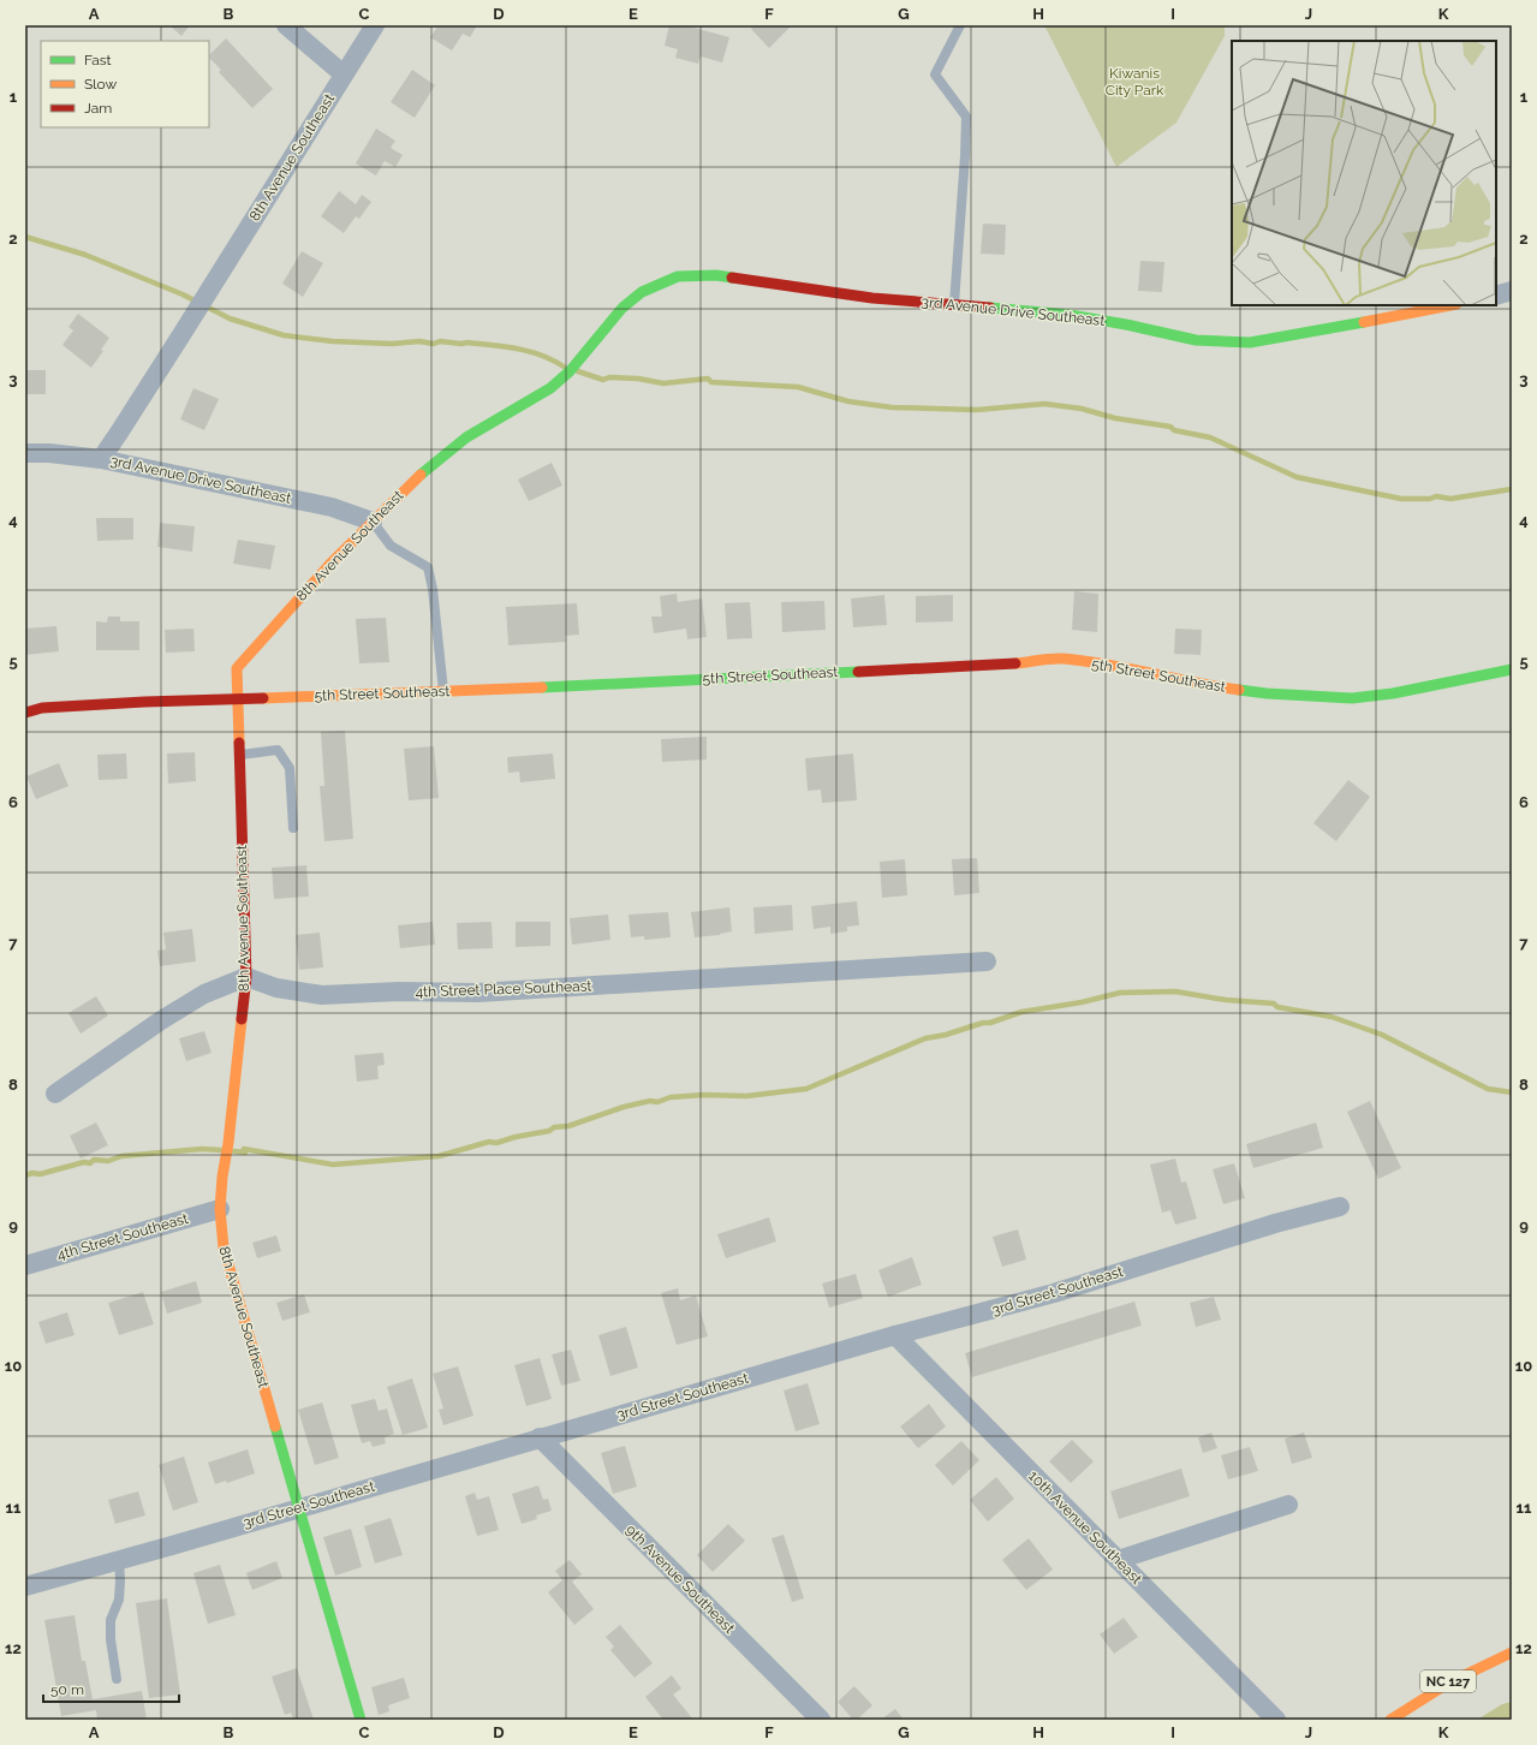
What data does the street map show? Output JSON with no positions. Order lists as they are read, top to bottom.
{
  "streets": {
    "street": [
      "8th Avenue Southeast",
      "3rd Avenue Drive Southeast",
      "5th Street Southeast",
      "4th Street Place Southeast",
      "4th Street Southeast",
      "3rd Street Southeast",
      "10th Avenue Southeast",
      "9th Avenue Southeast",
      "NC 127"
    ]
  },
  "crossings": [
    ["8th Avenue Southeast", "3rd Avenue Drive Southeast"],
    ["8th Avenue Southeast", "5th Street Southeast"],
    ["8th Avenue Southeast", "4th Street Place Southeast"],
    ["8th Avenue Southeast", "4th Street Southeast"],
    ["8th Avenue Southeast", "3rd Street Southeast"],
    ["3rd Street Southeast", "10th Avenue Southeast"],
    ["3rd Street Southeast", "9th Avenue Southeast"]
  ],
  "parks": ["Kiwanis City Park"],
  "legend": ["Fast", "Slow", "Jam"],
  "scale_bar": "50 m",
  "grid": {
    "columns": [
      "A",
      "B",
      "C",
      "D",
      "E",
      "F",
      "G",
      "H",
      "I",
      "J",
      "K"
    ],
    "rows": [
      "1",
      "2",
      "3",
      "4",
      "5",
      "6",
      "7",
      "8",
      "9",
      "10",
      "11",
      "12"
    ]
  }
}
